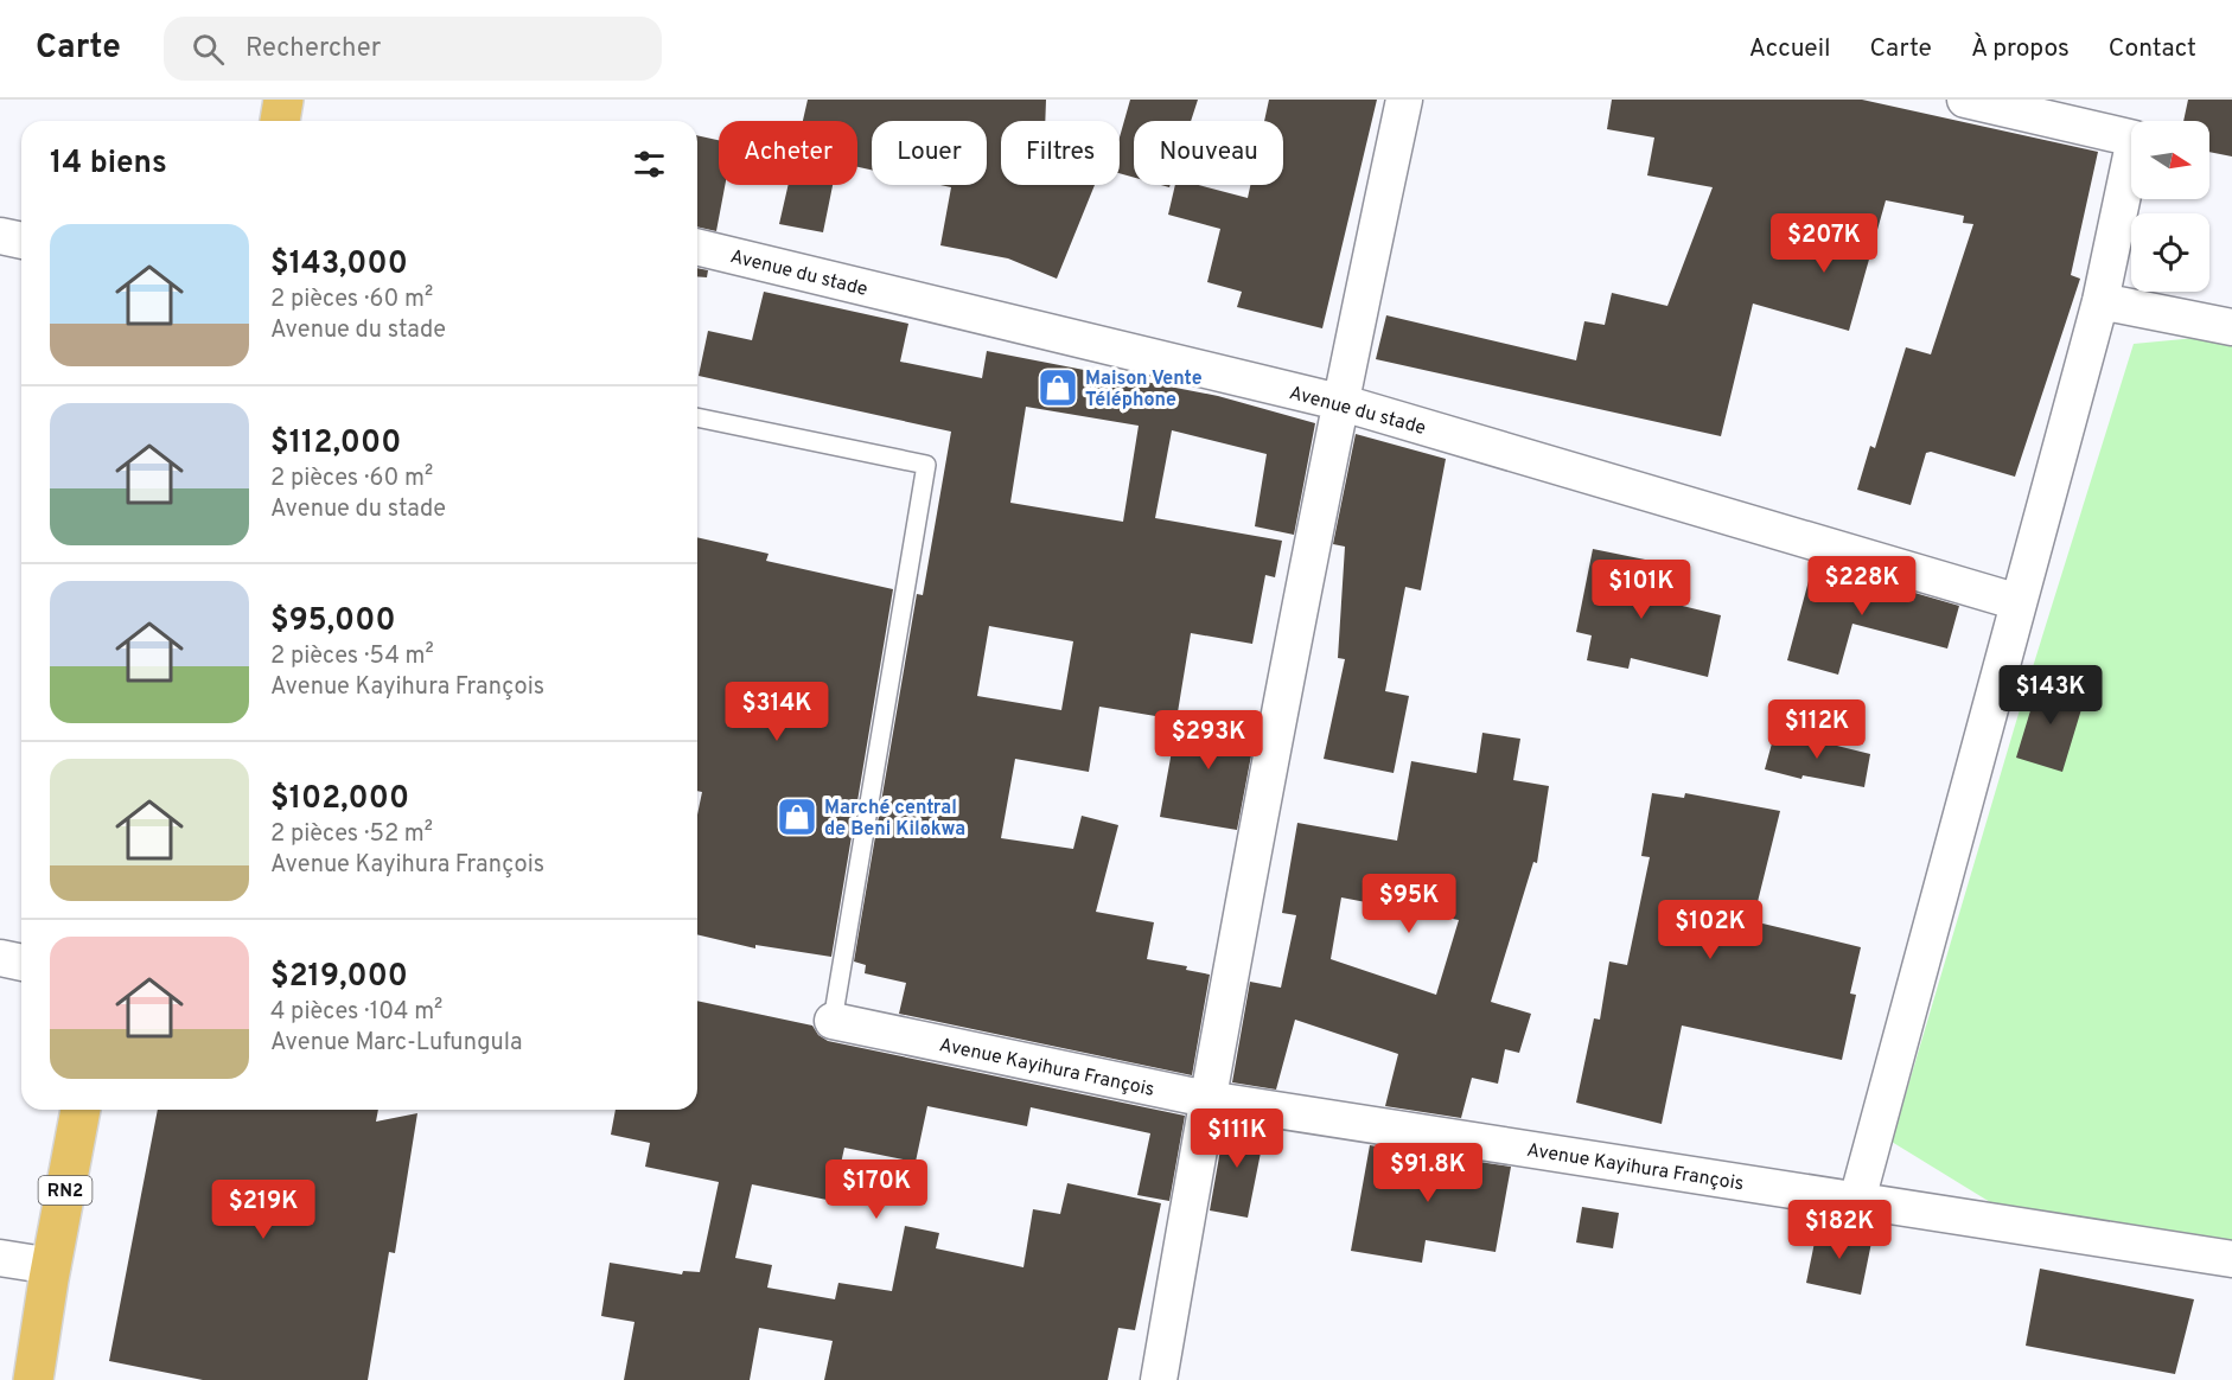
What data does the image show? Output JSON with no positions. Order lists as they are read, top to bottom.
{
  "streets": {
    "highway": ["RN2"],
    "street": ["Avenue du stade", "Avenue Kayihura François"]
  },
  "places": {
    "shop": ["Maison Vente Téléphone", "Marché central de Beni Kilokwa"]
  },
  "north": "right",
  "page": {
    "header": "Carte",
    "search": "Rechercher",
    "nav": [
      "Accueil",
      "Carte",
      "À propos",
      "Contact"
    ],
    "chip": [
      "Acheter",
      "Louer",
      "Filtres",
      "Nouveau"
    ],
    "heading": "14 biens",
    "list": [
      {
        "name": "$143,000",
        "note": "2 pièces · 60 m² · Avenue du stade"
      },
      {
        "name": "$112,000",
        "note": "2 pièces · 60 m² · Avenue du stade"
      },
      {
        "name": "$95,000",
        "note": "2 pièces · 54 m² · Avenue Kayihura François"
      },
      {
        "name": "$102,000",
        "note": "2 pièces · 52 m² · Avenue Kayihura François"
      },
      {
        "name": "$219,000",
        "note": "4 pièces · 104 m² · Avenue Marc-Lufungula"
      }
    ],
    "price": [
      "$207K",
      "$228K",
      "$101K",
      "$143K",
      "$314K",
      "$112K",
      "$293K",
      "$95K",
      "$102K",
      "$111K",
      "$91.8K",
      "$170K",
      "$219K",
      "$182K"
    ]
  }
}
